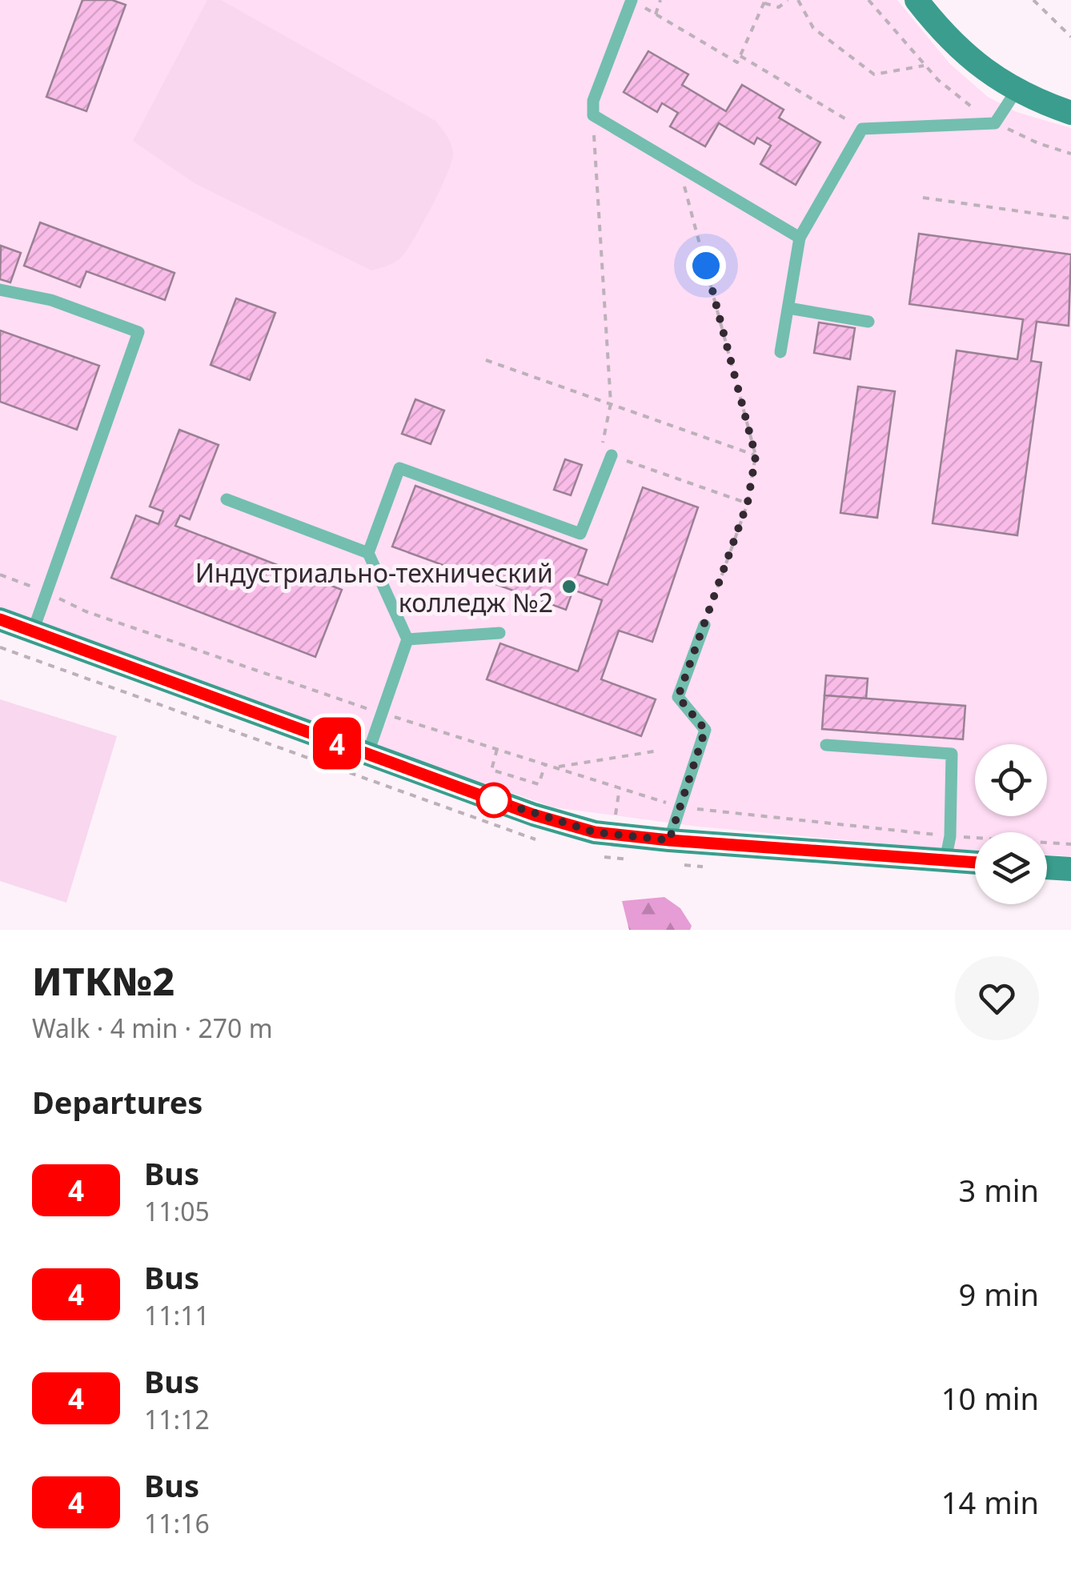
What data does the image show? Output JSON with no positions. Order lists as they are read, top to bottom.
{
  "places": ["Индустриально-технический колледж №2"],
  "lines": ["bus line 4"],
  "page": {
    "on_map": "4",
    "heading": [
      ["ИТК№2", "Walk · 4 min · 270 m"],
      "Departures"
    ],
    "list": [
      {
        "mark": "4",
        "name": "Bus",
        "note": "11:05",
        "value": "3 min"
      },
      {
        "mark": "4",
        "name": "Bus",
        "note": "11:11",
        "value": "9 min"
      },
      {
        "mark": "4",
        "name": "Bus",
        "note": "11:12",
        "value": "10 min"
      },
      {
        "mark": "4",
        "name": "Bus",
        "note": "11:16",
        "value": "14 min"
      }
    ]
  }
}
